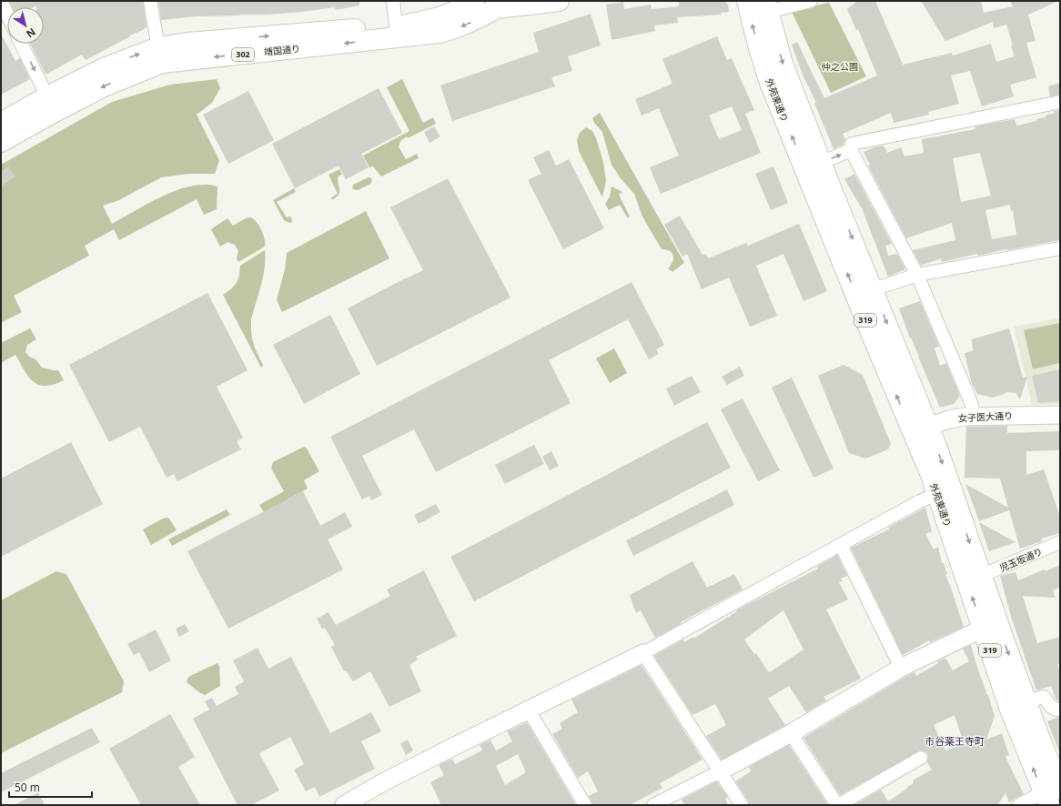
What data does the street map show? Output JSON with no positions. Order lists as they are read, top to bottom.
{
  "streets": {
    "main road": [
      "靖国通り",
      "302",
      "外苑東通り",
      "319"
    ],
    "street": ["女子医大通り", "児玉坂通り"]
  },
  "crossings": [
    ["靖国通り", "302"],
    ["外苑東通り", "女子医大通り"],
    ["外苑東通り", "児玉坂通り"]
  ],
  "districts": ["市谷薬王寺町"],
  "parks": ["仲之公園"],
  "scale_bar": "50 m",
  "north": "bottom right"
}
